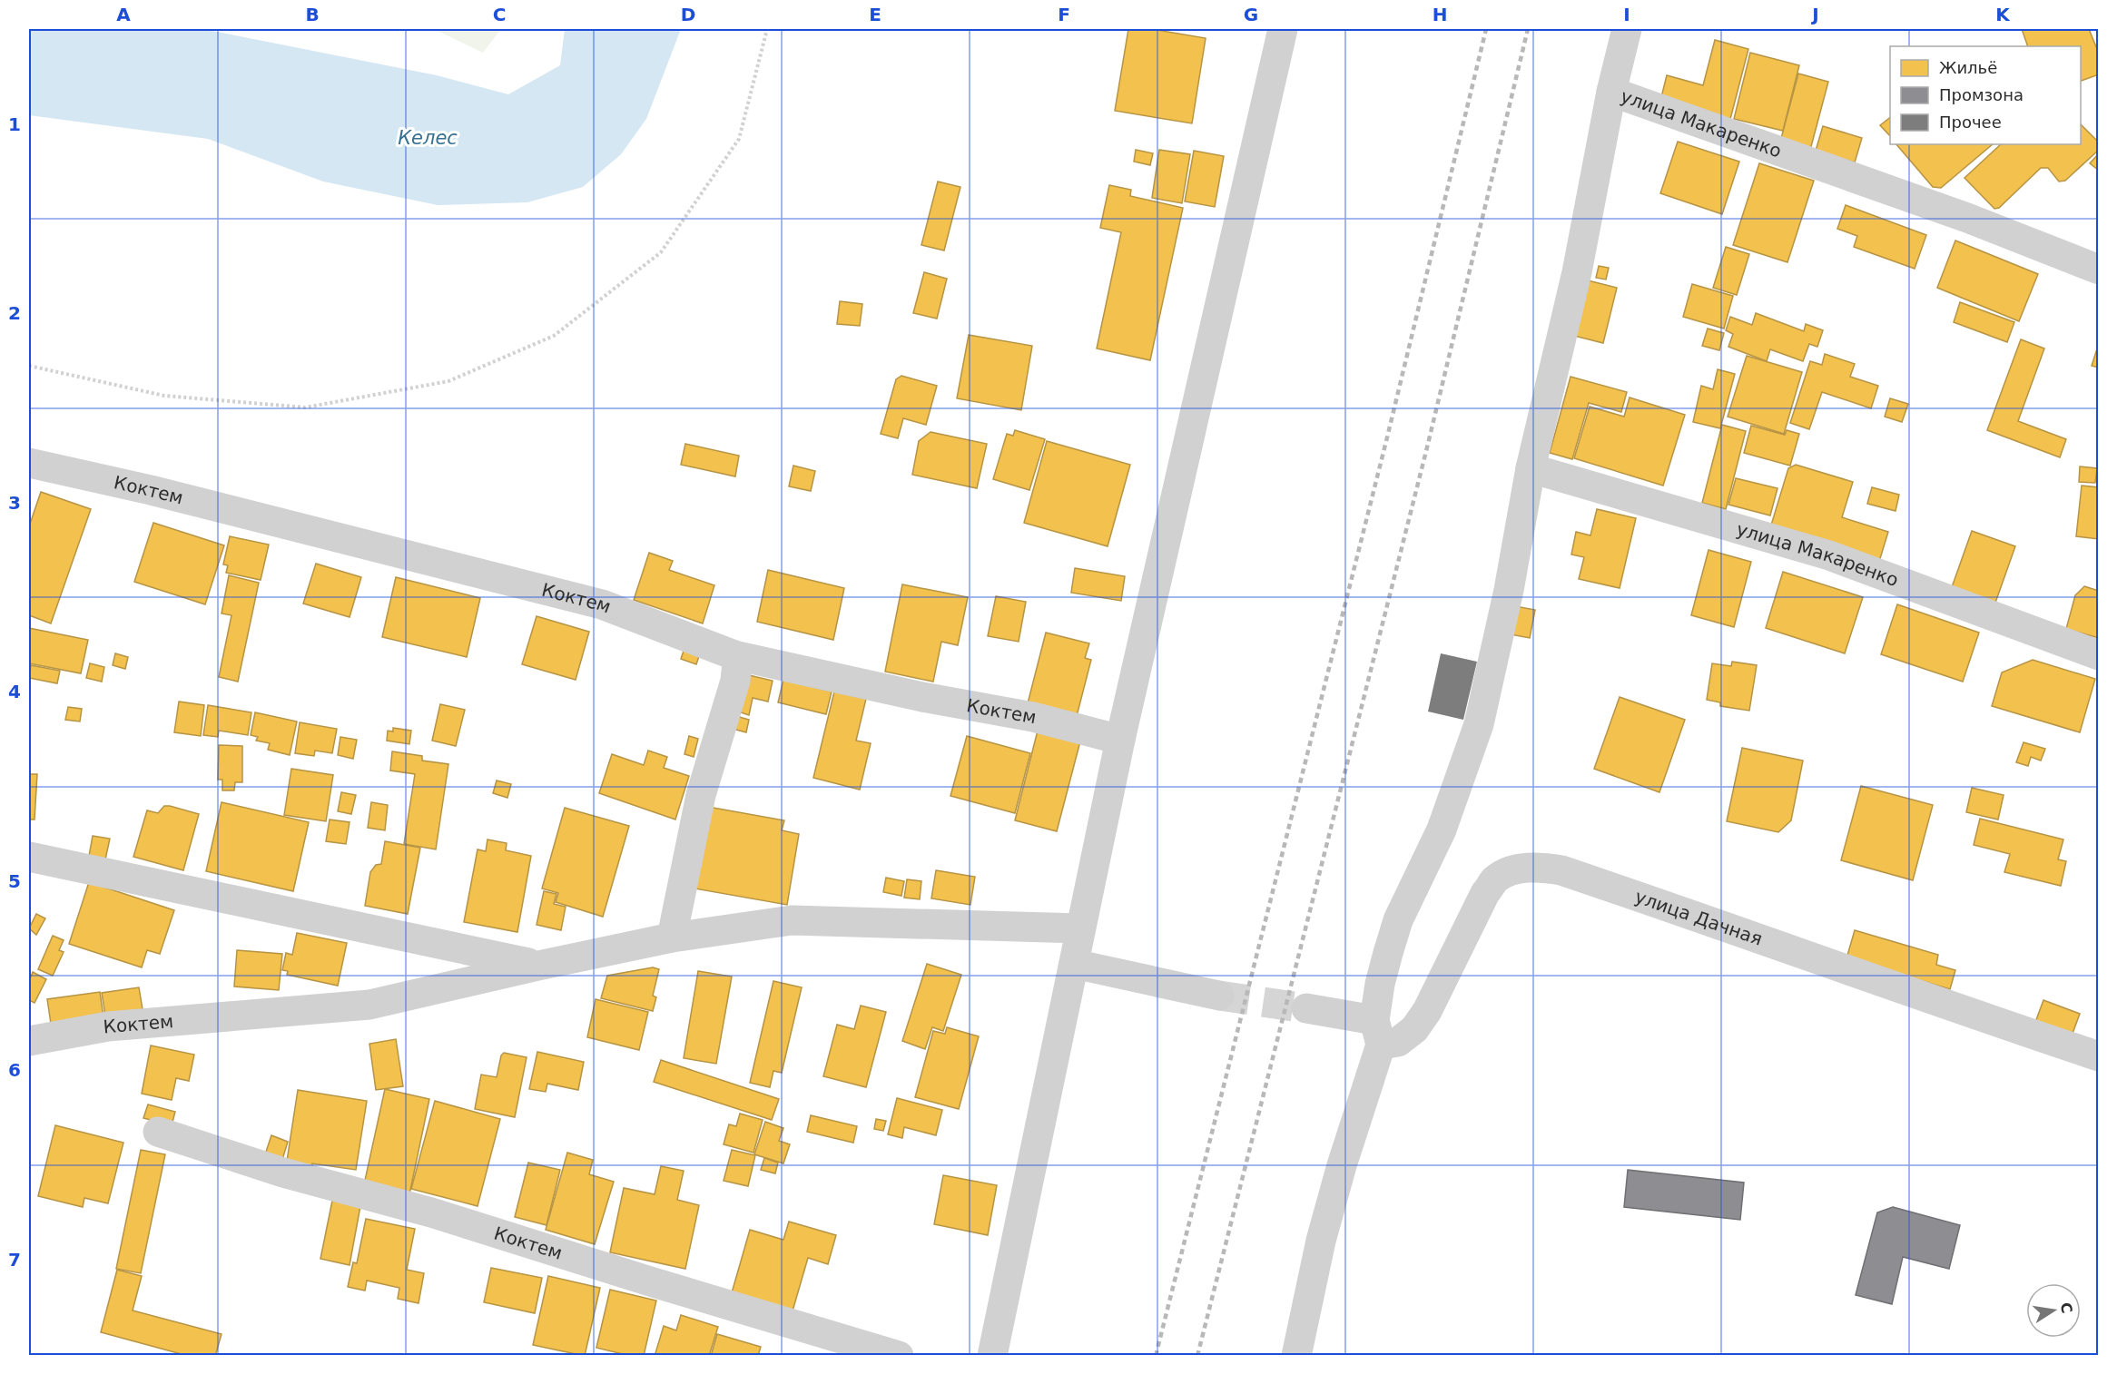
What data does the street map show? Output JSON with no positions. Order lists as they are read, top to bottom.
{
  "streets": {
    "street": ["улица Макаренко", "Коктем", "улица Дачная"]
  },
  "water": ["Келес"],
  "legend": ["Жильё", "Промзона", "Прочее"],
  "north": "right",
  "grid": {
    "columns": [
      "A",
      "B",
      "C",
      "D",
      "E",
      "F",
      "G",
      "H",
      "I",
      "J",
      "K"
    ],
    "rows": [
      "1",
      "2",
      "3",
      "4",
      "5",
      "6",
      "7"
    ]
  }
}
